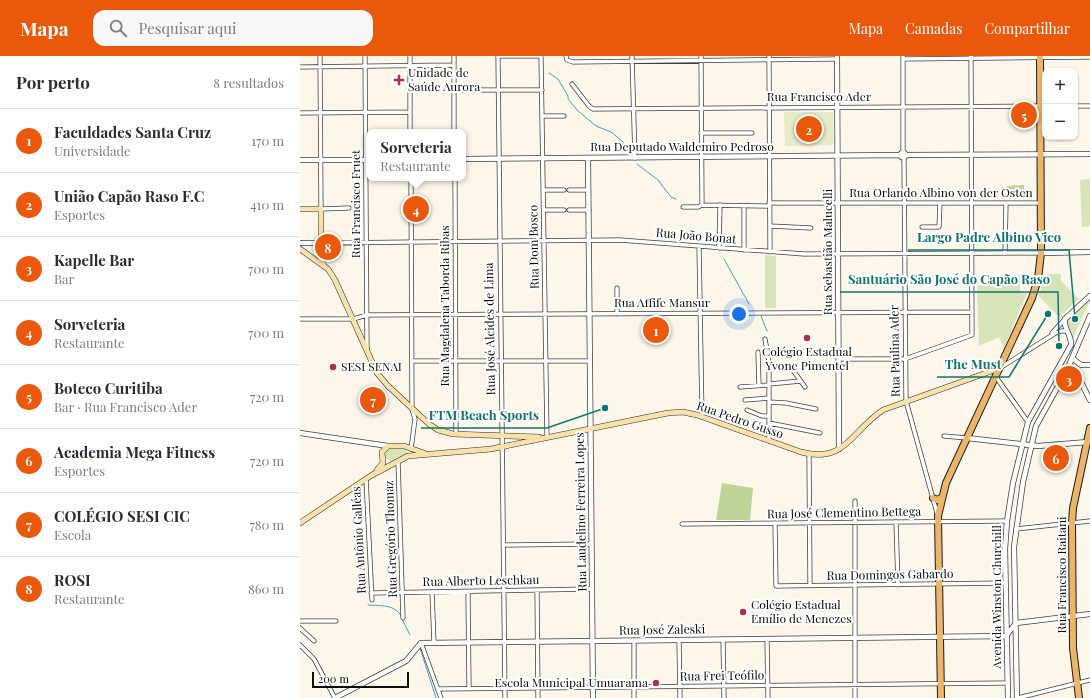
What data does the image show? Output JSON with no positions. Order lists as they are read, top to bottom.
{
  "streets": {
    "main road": ["Rua Pedro Gusso", "Rua Francisco Raitani"],
    "street": [
      "Rua Francisco Ader",
      "Rua Deputado Waldemiro Pedroso",
      "Rua Orlando Albino von der Osten",
      "Rua Francisco Fruet",
      "Rua João Bonat",
      "Rua Dom Bosco",
      "Rua Sebastião Malucelli",
      "Rua Affife Mansur",
      "Rua Magdalena Taborda Ribas",
      "Rua José Alcides de Lima",
      "Rua Paulina Ader",
      "Rua Laudelino Ferreira Lopes",
      "Rua José Clementino Bettega",
      "Rua Gregório Thomaz",
      "Rua Antônio Galléas",
      "Rua Domingos Gabardo",
      "Rua Alberto Leschkau",
      "Avenida Winston Churchill",
      "Rua José Zaleski",
      "Rua Frei Teófilo"
    ]
  },
  "crossings": [
    ["Rua Francisco Ader", "Rua Sebastião Malucelli"],
    ["Rua Francisco Ader", "Rua Paulina Ader"],
    ["Rua Deputado Waldemiro Pedroso", "Rua Dom Bosco"],
    ["Rua Deputado Waldemiro Pedroso", "Rua Sebastião Malucelli"],
    ["Rua Deputado Waldemiro Pedroso", "Rua José Alcides de Lima"],
    ["Rua Deputado Waldemiro Pedroso", "Rua Paulina Ader"],
    ["Rua Deputado Waldemiro Pedroso", "Rua Laudelino Ferreira Lopes"],
    ["Rua Orlando Albino von der Osten", "Rua Sebastião Malucelli"],
    ["Rua Orlando Albino von der Osten", "Rua Paulina Ader"],
    ["Rua Francisco Fruet", "Rua João Bonat"],
    ["Rua Francisco Fruet", "Rua Affife Mansur"],
    ["Rua João Bonat", "Rua Dom Bosco"],
    ["Rua João Bonat", "Rua Sebastião Malucelli"],
    ["Rua João Bonat", "Rua Magdalena Taborda Ribas"],
    ["Rua João Bonat", "Rua José Alcides de Lima"],
    ["Rua João Bonat", "Rua Paulina Ader"],
    ["Rua João Bonat", "Rua Laudelino Ferreira Lopes"],
    ["Rua Dom Bosco", "Rua Affife Mansur"],
    ["Rua Dom Bosco", "Rua Pedro Gusso"],
    ["Rua Sebastião Malucelli", "Rua Affife Mansur"],
    ["Rua Sebastião Malucelli", "Rua Pedro Gusso"],
    ["Rua Affife Mansur", "Rua Magdalena Taborda Ribas"],
    ["Rua Affife Mansur", "Rua José Alcides de Lima"],
    ["Rua Affife Mansur", "Rua Paulina Ader"],
    ["Rua Affife Mansur", "Rua Laudelino Ferreira Lopes"],
    ["Rua José Alcides de Lima", "Rua Pedro Gusso"],
    ["Rua José Alcides de Lima", "Rua Alberto Leschkau"],
    ["Rua José Alcides de Lima", "Rua José Zaleski"],
    ["Rua José Alcides de Lima", "Rua Frei Teófilo"],
    ["Rua Paulina Ader", "Rua Pedro Gusso"],
    ["Rua Paulina Ader", "Rua José Clementino Bettega"],
    ["Rua Pedro Gusso", "Rua Laudelino Ferreira Lopes"],
    ["Rua Pedro Gusso", "Rua Gregório Thomaz"],
    ["Rua Pedro Gusso", "Rua Antônio Galléas"],
    ["Rua Pedro Gusso", "Avenida Winston Churchill"],
    ["Rua Laudelino Ferreira Lopes", "Rua Alberto Leschkau"],
    ["Rua Laudelino Ferreira Lopes", "Rua José Zaleski"],
    ["Rua Laudelino Ferreira Lopes", "Rua Frei Teófilo"],
    ["Rua José Clementino Bettega", "Rua Domingos Gabardo"],
    ["Rua José Clementino Bettega", "Avenida Winston Churchill"],
    ["Rua Gregório Thomaz", "Rua Alberto Leschkau"],
    ["Rua Antônio Galléas", "Rua Alberto Leschkau"],
    ["Rua Domingos Gabardo", "Avenida Winston Churchill"],
    ["Avenida Winston Churchill", "Rua José Zaleski"],
    ["Avenida Winston Churchill", "Rua Frei Teófilo"]
  ],
  "places": {
    "health": ["Unidade de Saúde Aurora"],
    "other": [
      "The Must",
      "Largo Padre Albino Vico",
      "Colégio Estadual Yvone Pimentel",
      "Santuário São José do Capão Raso",
      "SESI SENAI",
      "FTM Beach Sports",
      "Colégio Estadual Emílio de Menezes",
      "Escola Municipal Umuarama"
    ]
  },
  "scale_bar": "200 m",
  "page": {
    "header": "Mapa",
    "search": "Pesquisar aqui",
    "nav": ["Mapa", "Camadas", "Compartilhar"],
    "heading": ["Por perto", "8 resultados"],
    "map_buttons": ["+", "−"],
    "pins": [
      "5",
      "2",
      "4",
      "8",
      "1",
      "3",
      "7",
      "6"
    ],
    "list": [
      {
        "mark": "1",
        "name": "Faculdades Santa Cruz",
        "note": "Universidade",
        "value": "170 m"
      },
      {
        "mark": "2",
        "name": "União Capão Raso F.C",
        "note": "Esportes",
        "value": "410 m"
      },
      {
        "mark": "3",
        "name": "Kapelle Bar",
        "note": "Bar",
        "value": "700 m"
      },
      {
        "mark": "4",
        "name": "Sorveteria",
        "note": "Restaurante",
        "value": "700 m"
      },
      {
        "mark": "5",
        "name": "Boteco Curitiba",
        "note": "Bar · Rua Francisco Ader",
        "value": "720 m"
      },
      {
        "mark": "6",
        "name": "Academia Mega Fitness",
        "note": "Esportes",
        "value": "720 m"
      },
      {
        "mark": "7",
        "name": "COLÉGIO SESI CIC",
        "note": "Escola",
        "value": "780 m"
      },
      {
        "mark": "8",
        "name": "ROSI",
        "note": "Restaurante",
        "value": "860 m"
      }
    ],
    "popup": ["Sorveteria", "Restaurante"],
    "scale": "200 m"
  }
}
